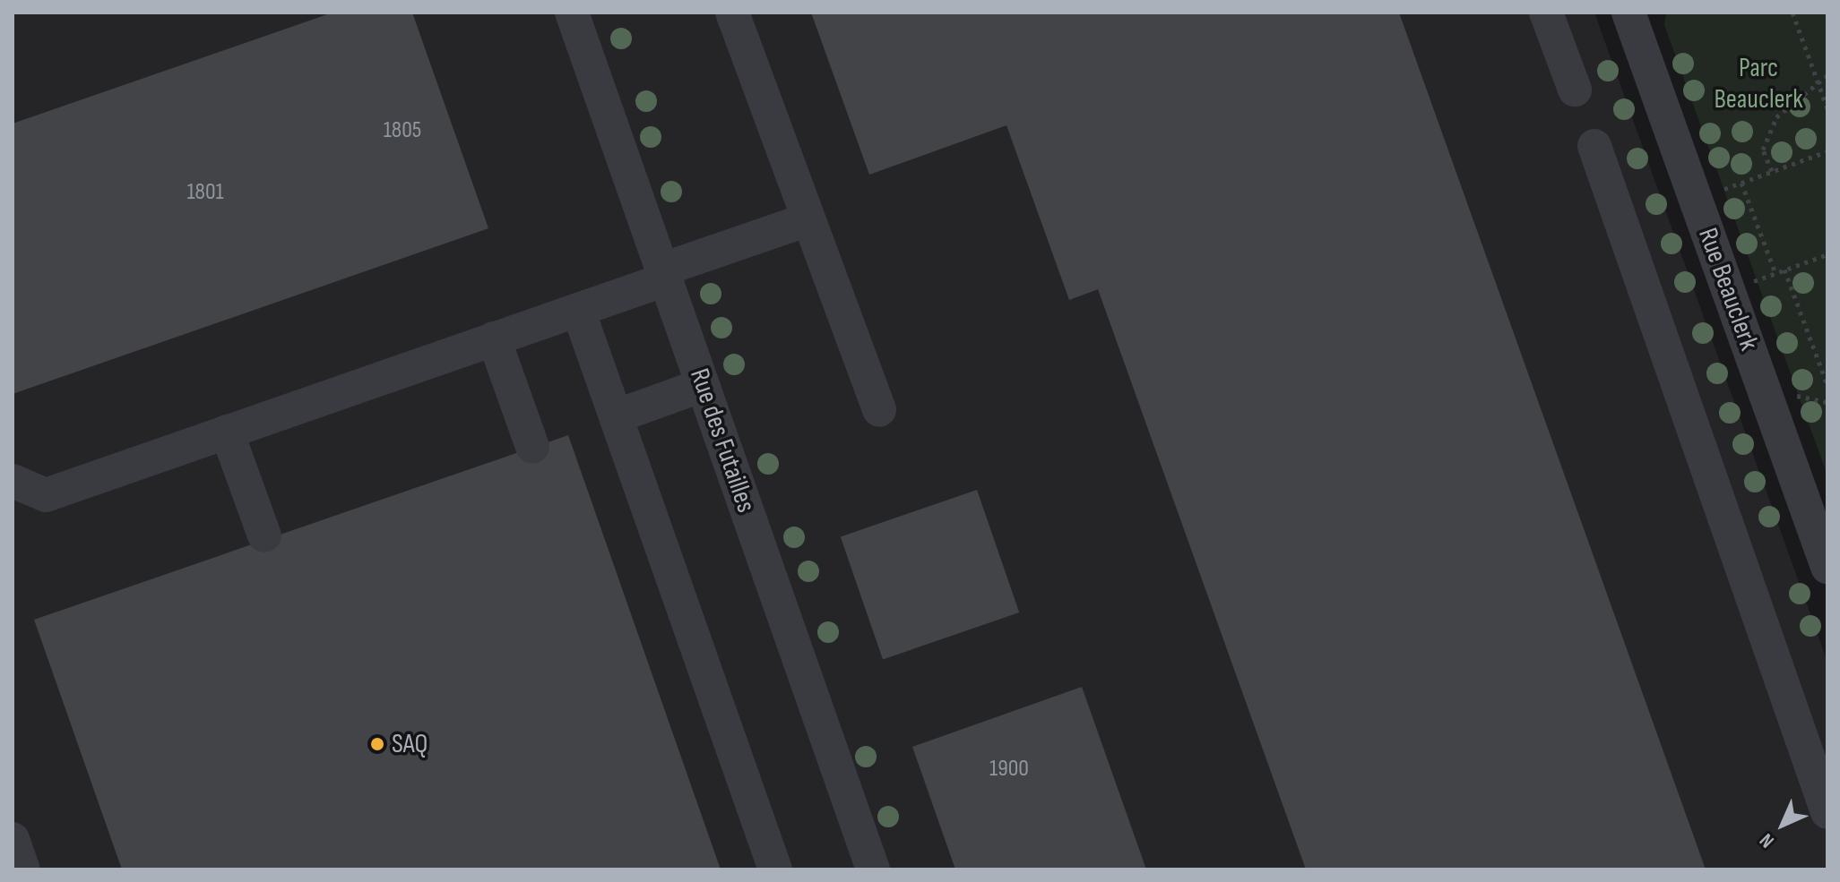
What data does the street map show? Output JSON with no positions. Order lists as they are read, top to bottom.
{
  "streets": {
    "street": ["Rue Beauclerk", "Rue des Futailles"]
  },
  "parks": ["Parc Beauclerk"],
  "places": ["SAQ"],
  "house_numbers": ["1805", "1801", "1900"],
  "north": "bottom left"
}
